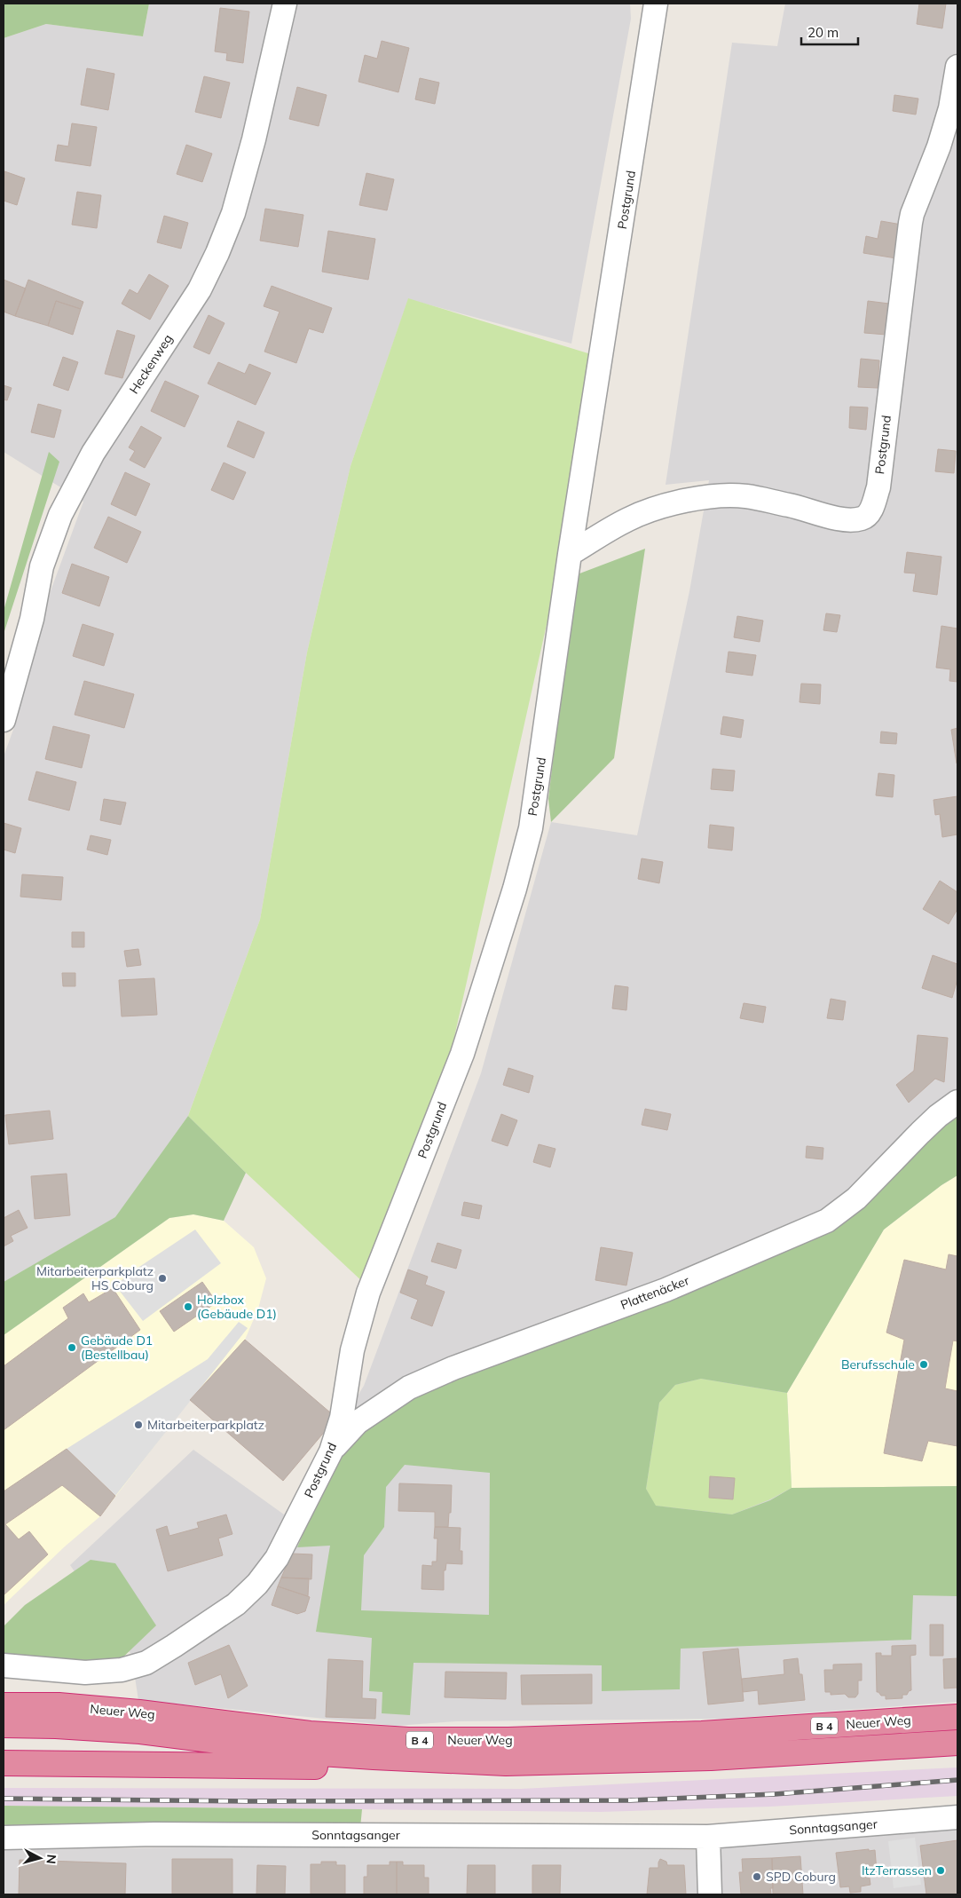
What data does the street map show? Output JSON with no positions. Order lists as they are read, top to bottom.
{
  "streets": {
    "highway": ["Neuer Weg", "B 4"],
    "street": [
      "Postgrund",
      "Heckenweg",
      "Plattenäcker",
      "Sonntagsanger"
    ]
  },
  "crossings": [
    ["Postgrund", "Plattenäcker"]
  ],
  "places": [
    "Mitarbeiterparkplatz HS Coburg",
    "Holzbox (Gebäude D1)",
    "Gebäude D1 (Bestellbau)",
    "Berufsschule",
    "Mitarbeiterparkplatz",
    "ItzTerrassen",
    "SPD Coburg"
  ],
  "scale_bar": "20 m",
  "north": "right"
}
